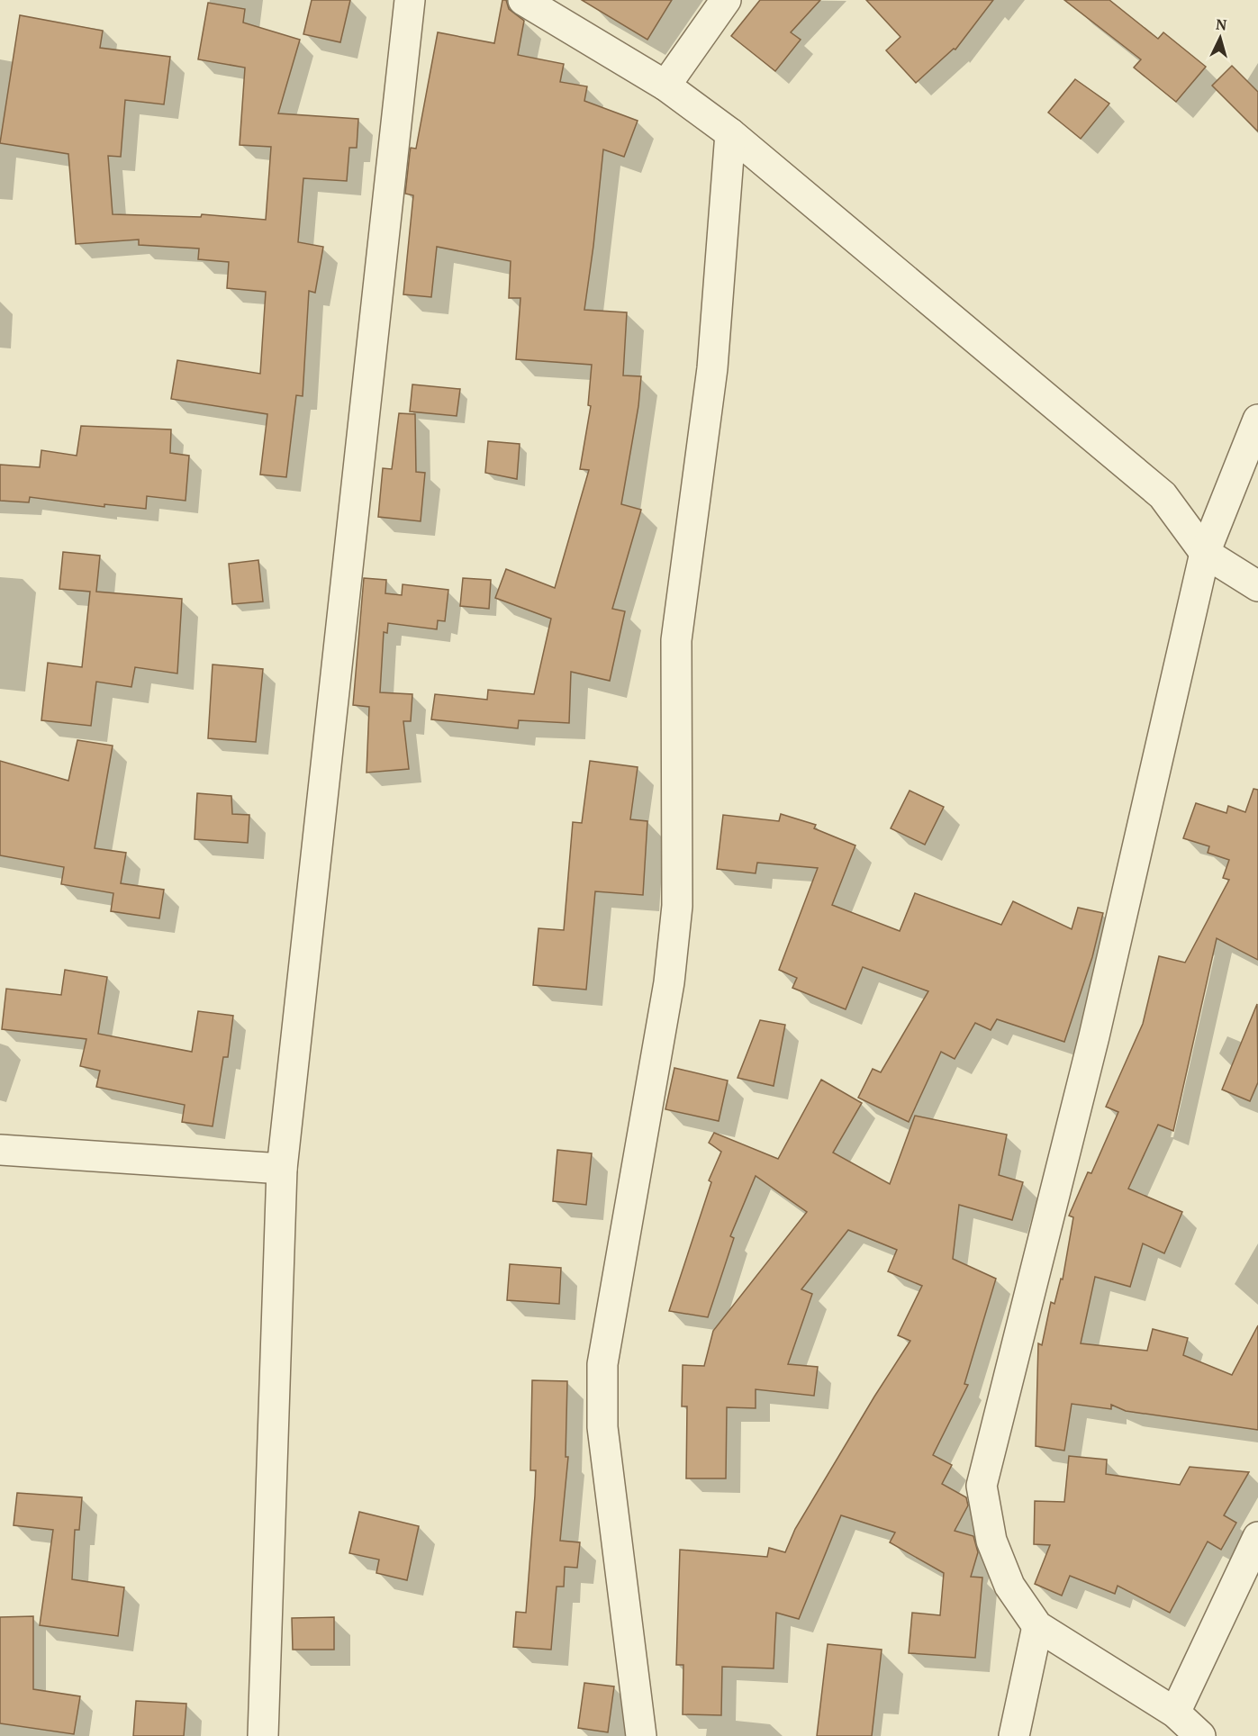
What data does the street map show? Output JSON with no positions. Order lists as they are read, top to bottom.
{
  "north": "top"
}
